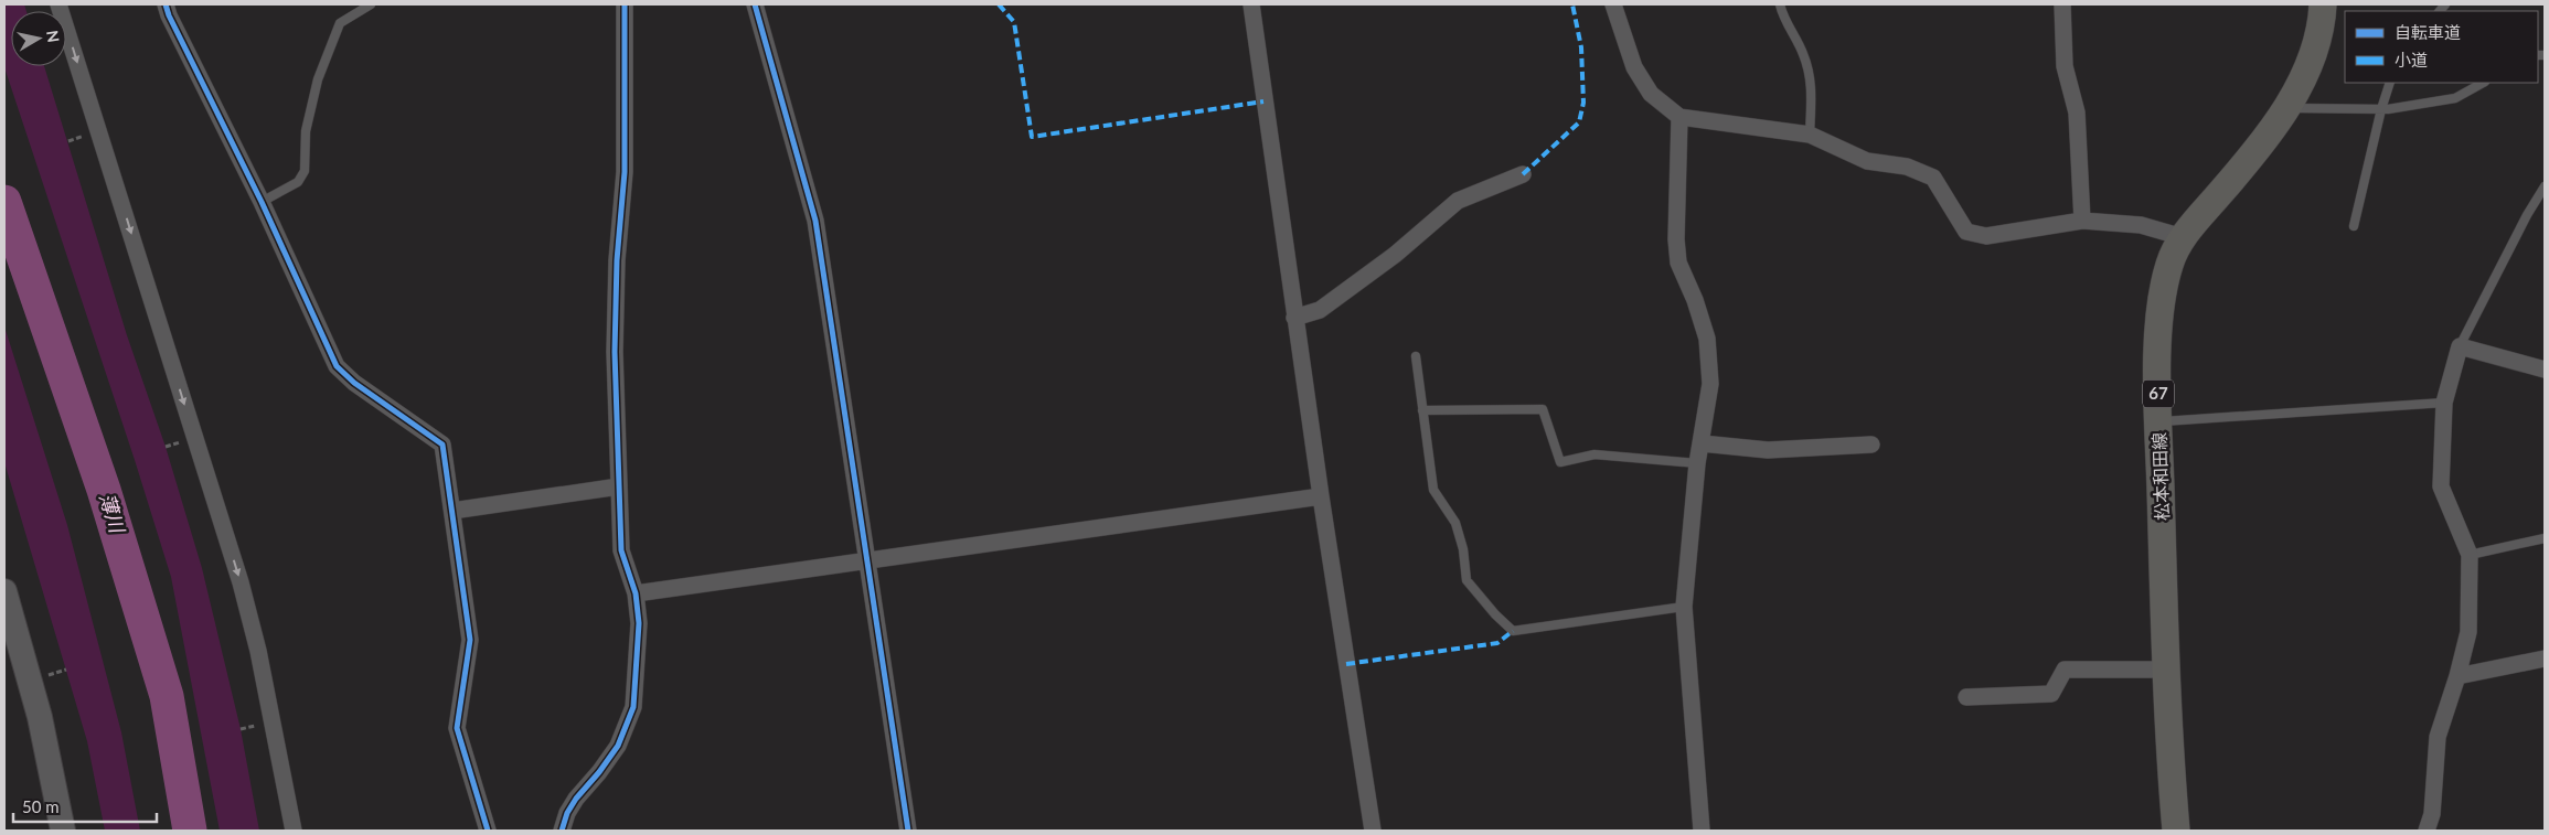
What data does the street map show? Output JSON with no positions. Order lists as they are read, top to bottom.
{
  "streets": {
    "main road": ["67", "松本和田線"]
  },
  "water": ["薄川"],
  "legend": ["自転車道", "小道"],
  "scale_bar": "50 m",
  "north": "right"
}
